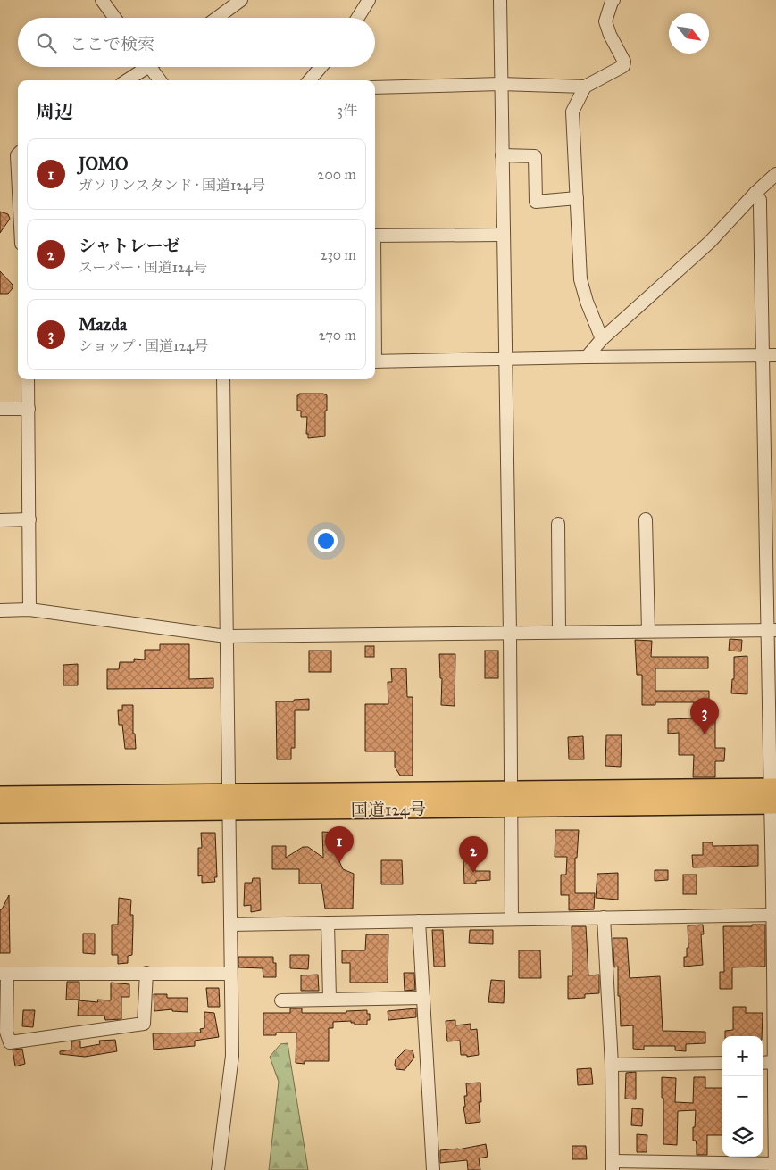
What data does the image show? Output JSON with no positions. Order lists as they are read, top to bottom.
{
  "streets": {
    "highway": ["国道124号"]
  },
  "north": "bottom right",
  "page": {
    "search": "ここで検索",
    "heading": ["周辺", "3件"],
    "list": [
      {
        "mark": "1",
        "name": "JOMO",
        "note": "ガソリンスタンド · 国道124号",
        "value": "200 m"
      },
      {
        "mark": "2",
        "name": "シャトレーゼ",
        "note": "スーパー · 国道124号",
        "value": "230 m"
      },
      {
        "mark": "3",
        "name": "Mazda",
        "note": "ショップ · 国道124号",
        "value": "270 m"
      }
    ],
    "pins": ["3", "1", "2"],
    "map_buttons": ["+", "−"]
  }
}
